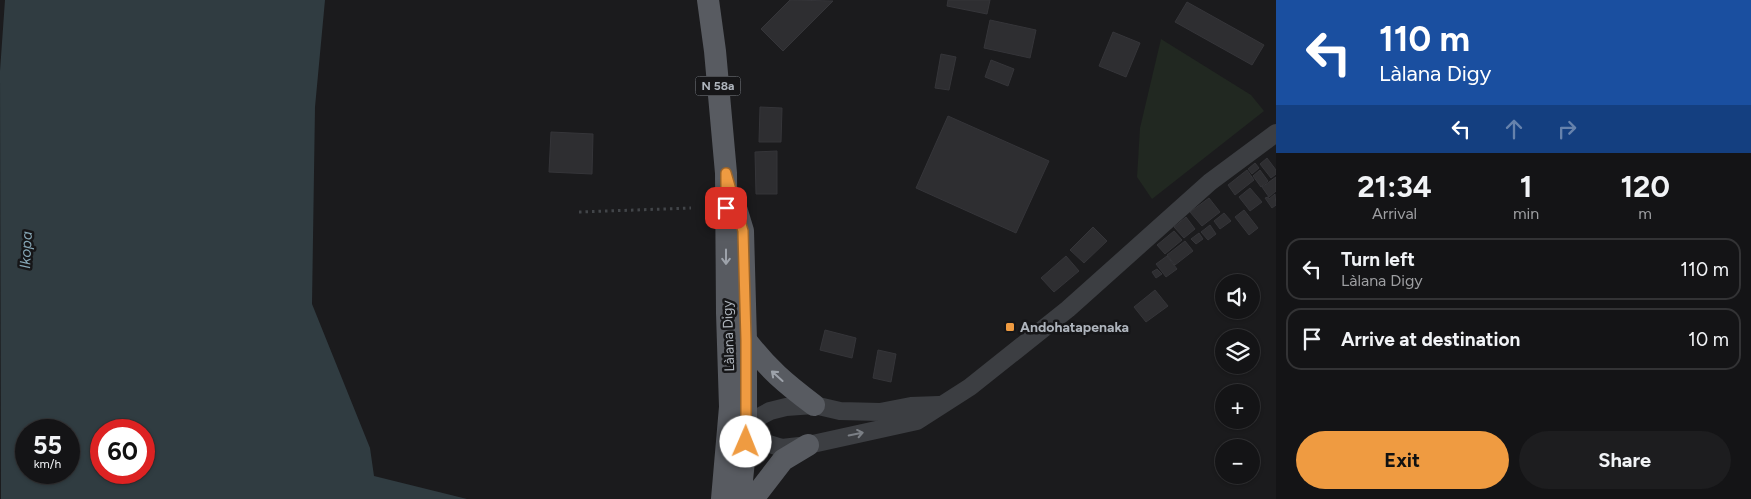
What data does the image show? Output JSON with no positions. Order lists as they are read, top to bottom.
{
  "streets": {
    "main road": ["N 58a", "Làlana Digy"]
  },
  "water": ["Ikopa"],
  "places": {
    "transit": ["Andohatapenaka"]
  },
  "page": {
    "turn": ["110 m", "Làlana Digy"],
    "eta": [
      "21:34",
      "Arrival",
      "1",
      "min",
      "120",
      "m"
    ],
    "list": [
      {
        "name": "Turn left",
        "note": "Làlana Digy",
        "value": "110 m"
      },
      {
        "name": "Arrive at destination",
        "value": "10 m"
      }
    ],
    "map_buttons": ["+", "−"],
    "speed": "55 km/h",
    "limit": "60",
    "buttons": ["Exit", "Share"]
  }
}
